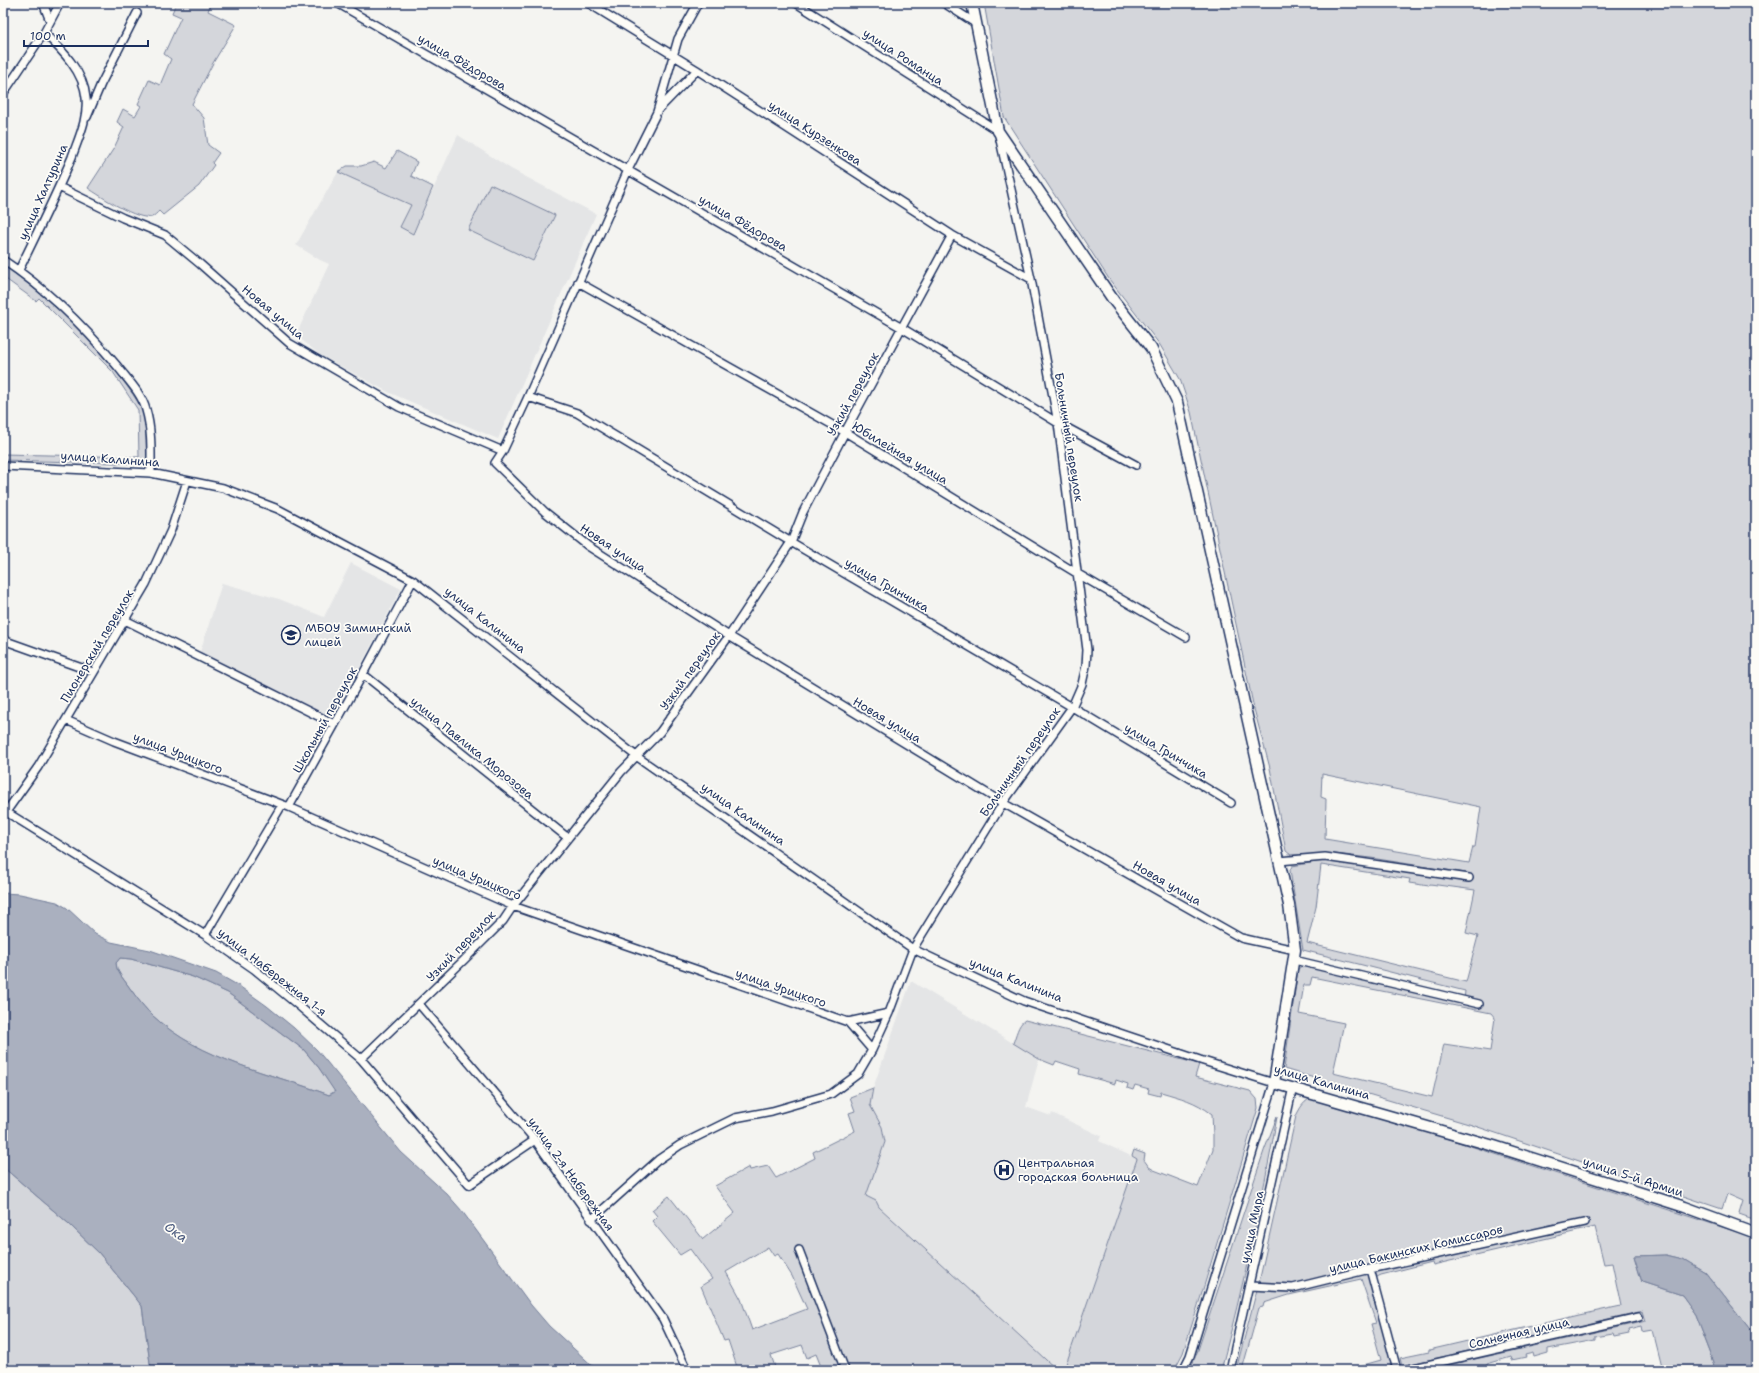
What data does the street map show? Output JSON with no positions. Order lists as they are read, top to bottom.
{
  "streets": {
    "street": [
      "улица Романца",
      "улица Фёдорова",
      "улица Курзенкова",
      "улица Халтурина",
      "Новая улица",
      "Узкий переулок",
      "Больничный переулок",
      "Юбилейная улица",
      "улица Калинина",
      "улица Гринчика",
      "Пионерский переулок",
      "Школьный переулок",
      "улица Павлика Морозова",
      "улица Урицкого",
      "улица Набережная 1-я",
      "улица 2-я Набережная",
      "улица 5-й Армии",
      "улица Мира",
      "улица Бакинских Комиссаров",
      "Солнечная улица"
    ]
  },
  "crossings": [
    ["улица Романца", "Больничный переулок"],
    ["улица Фёдорова", "Узкий переулок"],
    ["улица Фёдорова", "Больничный переулок"],
    ["улица Курзенкова", "Узкий переулок"],
    ["улица Курзенкова", "Больничный переулок"],
    ["улица Халтурина", "Новая улица"],
    ["Новая улица", "Узкий переулок"],
    ["Новая улица", "Больничный переулок"],
    ["Узкий переулок", "Юбилейная улица"],
    ["Узкий переулок", "улица Калинина"],
    ["Узкий переулок", "улица Гринчика"],
    ["Узкий переулок", "улица Павлика Морозова"],
    ["Узкий переулок", "улица Урицкого"],
    ["Узкий переулок", "улица Набережная 1-я"],
    ["Узкий переулок", "улица 2-я Набережная"],
    ["Больничный переулок", "Юбилейная улица"],
    ["Больничный переулок", "улица Калинина"],
    ["Больничный переулок", "улица Гринчика"],
    ["Больничный переулок", "улица 2-я Набережная"],
    ["улица Калинина", "Пионерский переулок"],
    ["улица Калинина", "Школьный переулок"],
    ["улица Калинина", "улица 5-й Армии"],
    ["улица Калинина", "улица Мира"],
    ["Пионерский переулок", "улица Урицкого"],
    ["Пионерский переулок", "улица Набережная 1-я"],
    ["Школьный переулок", "улица Павлика Морозова"],
    ["Школьный переулок", "улица Урицкого"],
    ["Школьный переулок", "улица Набережная 1-я"],
    ["улица Набережная 1-я", "улица 2-я Набережная"],
    ["улица Мира", "улица Бакинских Комиссаров"]
  ],
  "water": ["Ока"],
  "places": {
    "school or university": ["МБОУ Зиминский лицей"],
    "hospital": ["Центральная городская больница"]
  },
  "scale_bar": "100 m"
}
